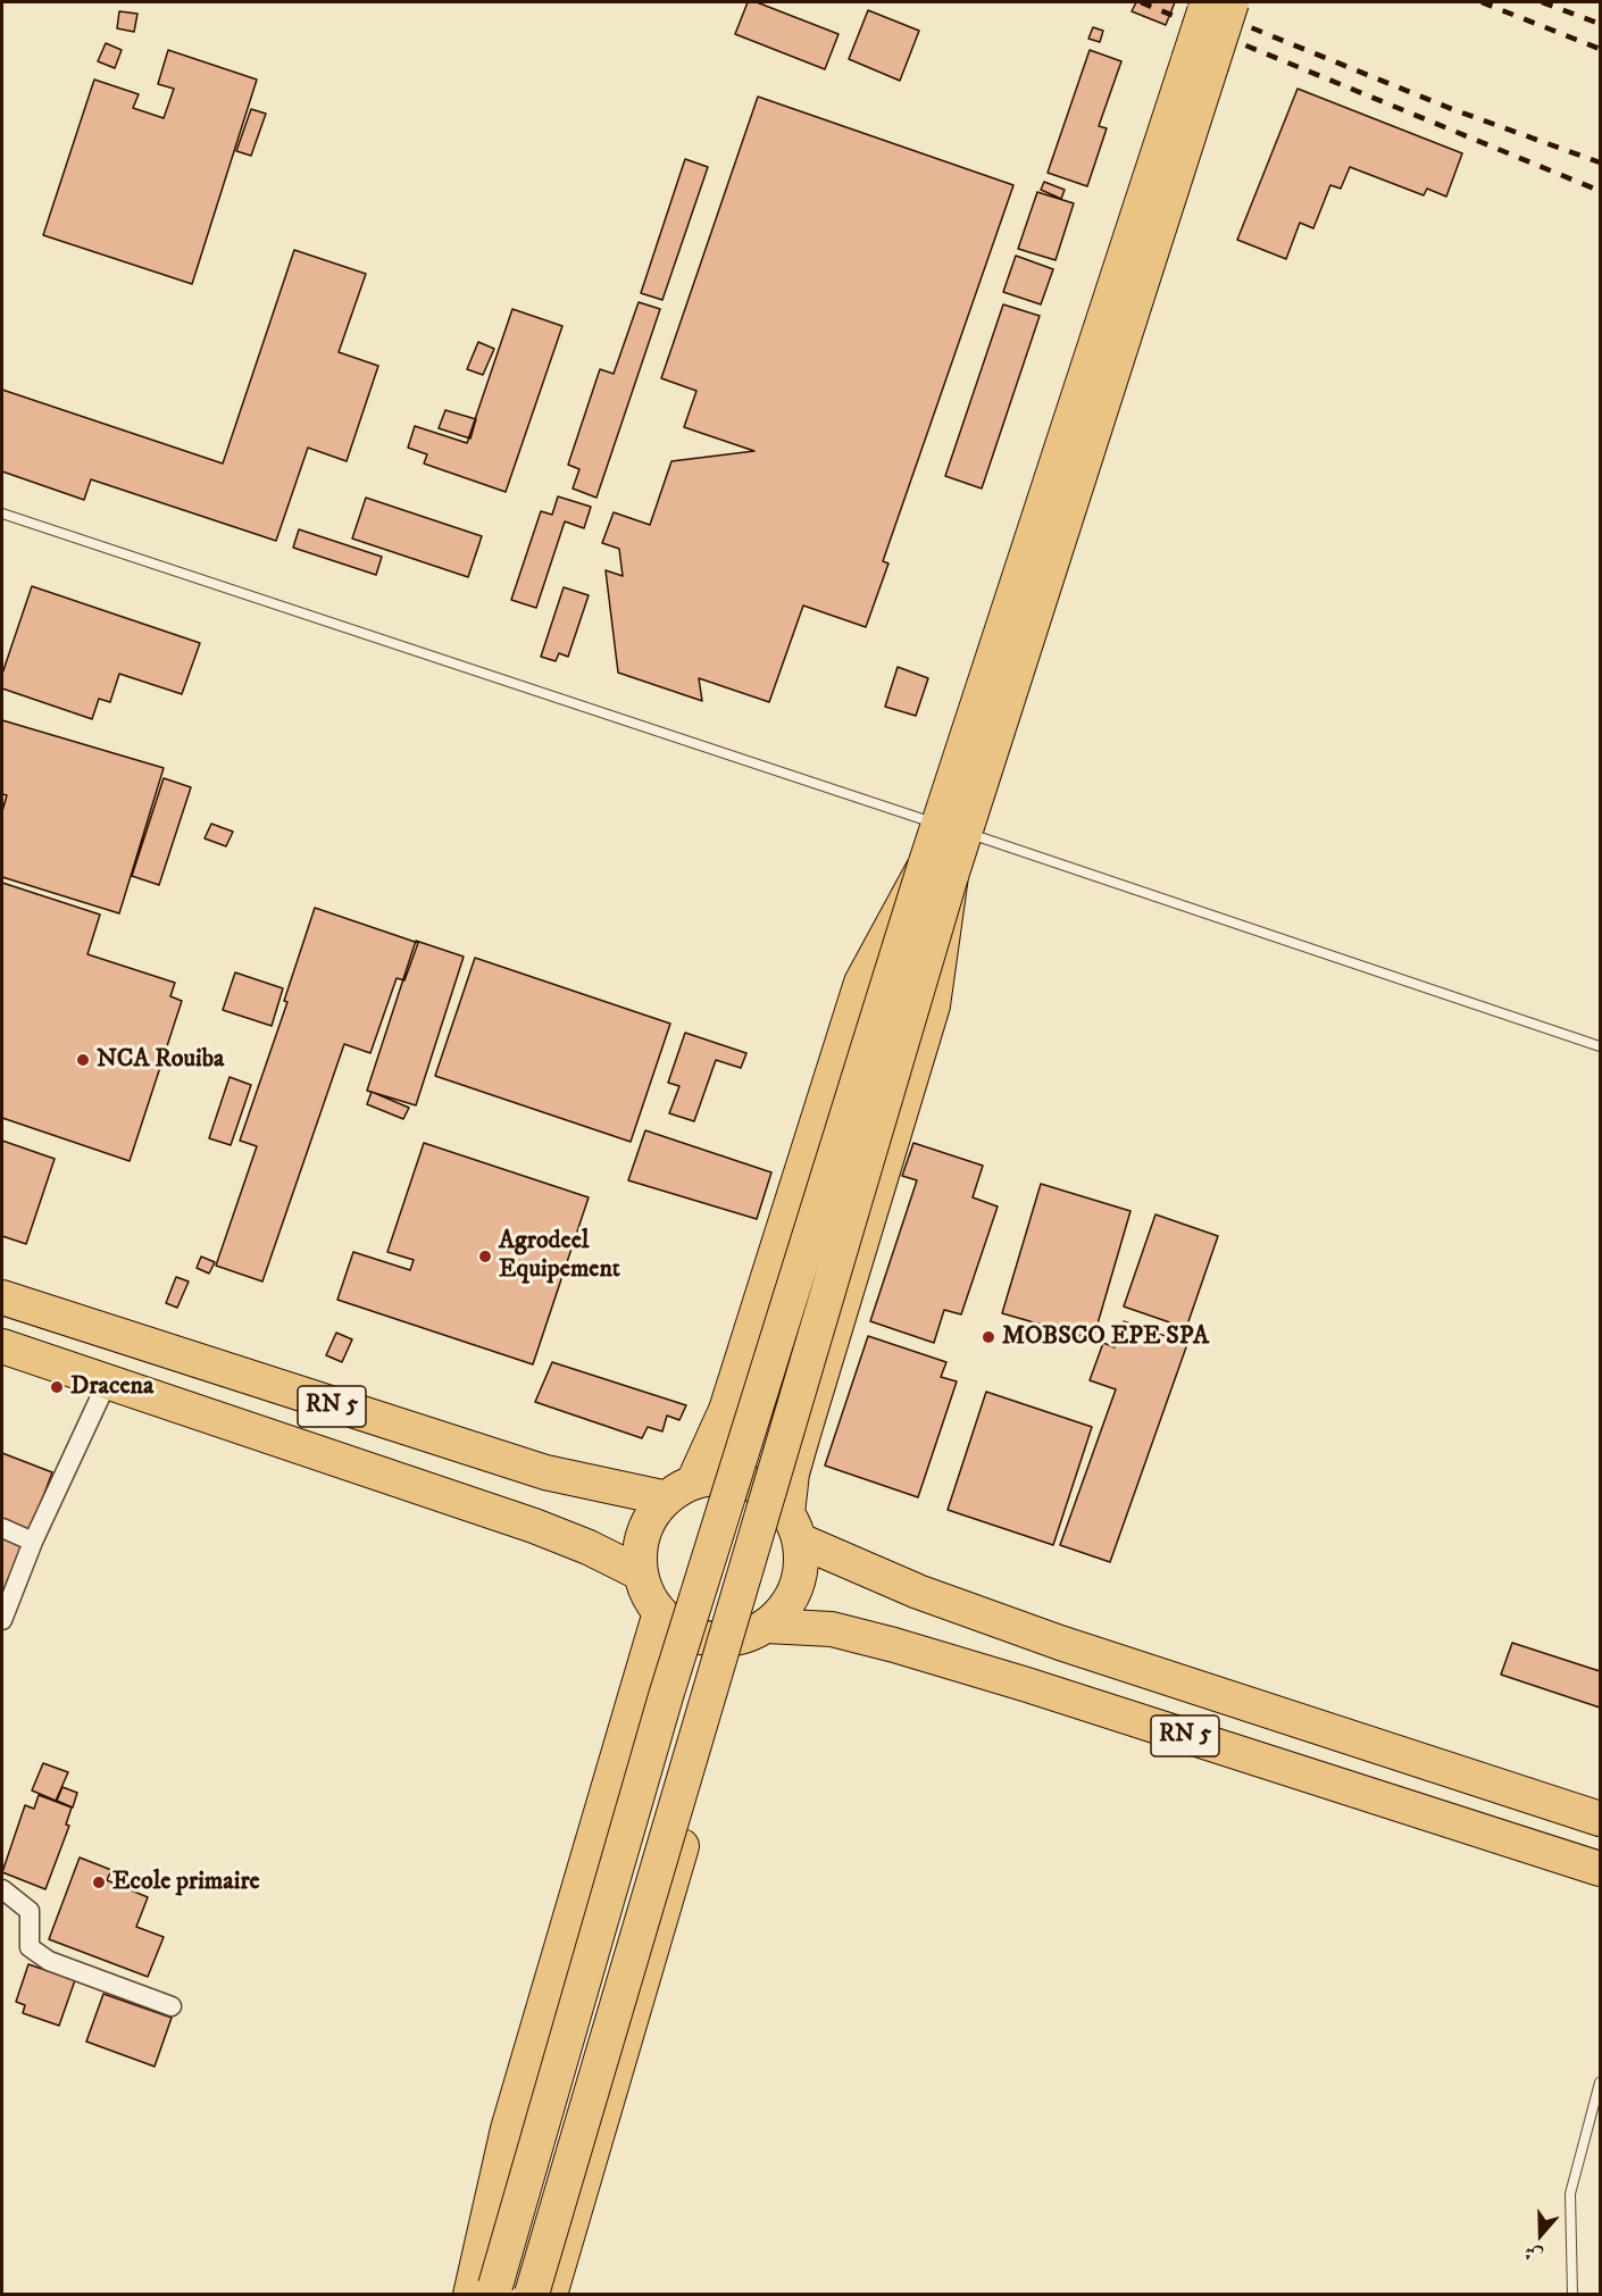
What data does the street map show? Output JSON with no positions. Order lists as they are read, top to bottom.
{
  "streets": {
    "highway": ["RN 5"]
  },
  "places": [
    "NCA Rouiba",
    "Agrodeel Equipement",
    "MOBSCO EPE SPA",
    "Dracena",
    "Ecole primaire"
  ],
  "north": "bottom"
}
